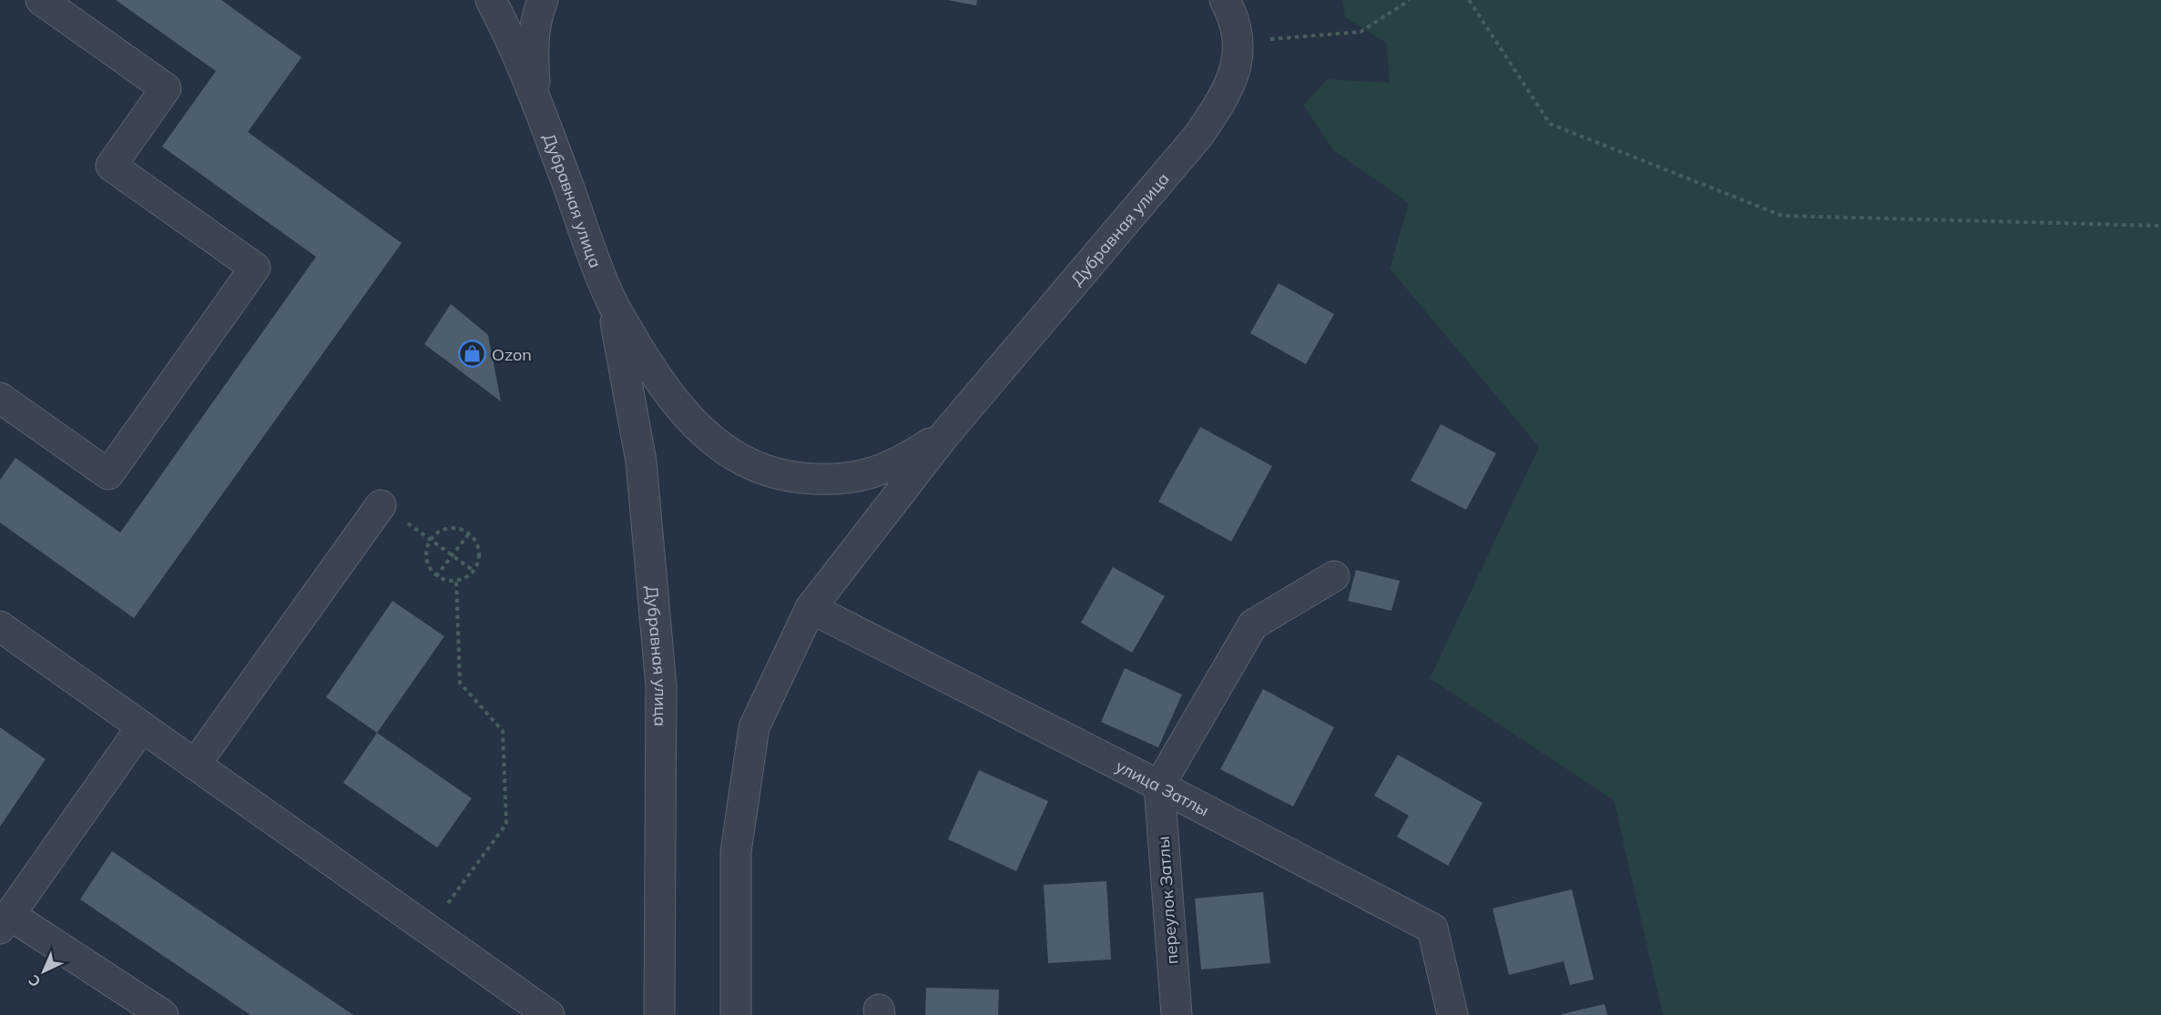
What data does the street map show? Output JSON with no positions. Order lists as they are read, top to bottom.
{
  "streets": {
    "street": ["Дубравная улица", "улица Затлы", "переулок Затлы"]
  },
  "crossings": [
    ["Дубравная улица", "улица Затлы"],
    ["улица Затлы", "переулок Затлы"]
  ],
  "places": {
    "shop": ["Ozon"]
  },
  "north": "bottom left"
}
